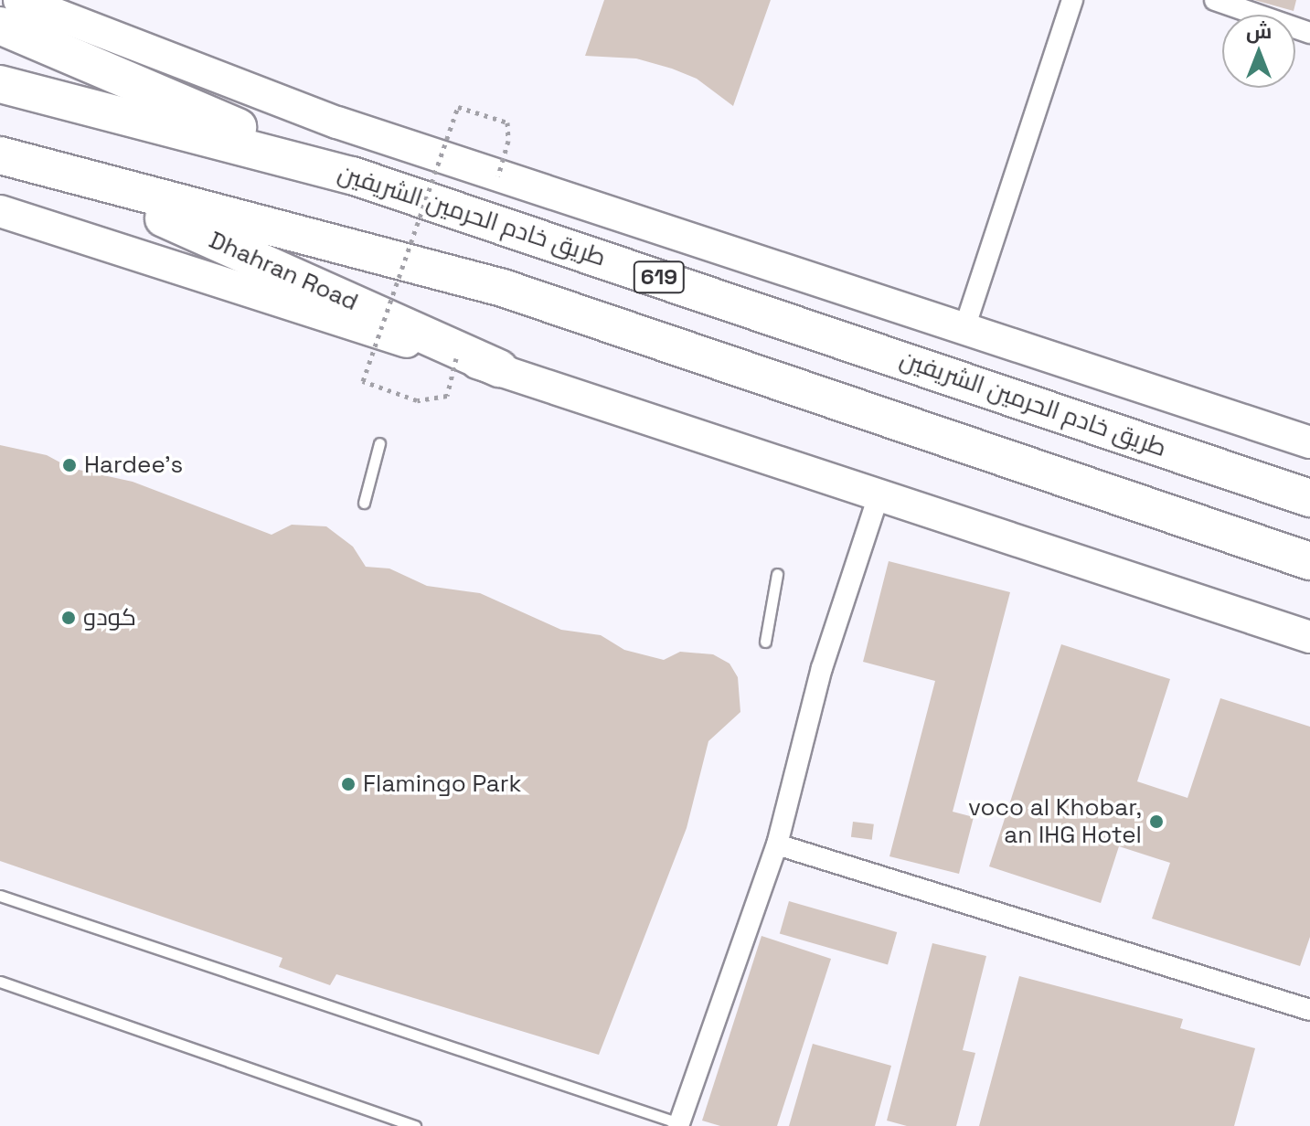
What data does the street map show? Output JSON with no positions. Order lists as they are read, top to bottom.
{
  "streets": {
    "highway": ["طريق خادم الحرمين الشريفين", "Dhahran Road", "619"]
  },
  "crossings": [
    ["Dhahran Road", "619"]
  ],
  "places": [
    "Hardee's",
    "كودو",
    "Flamingo Park",
    "voco al Khobar, an IHG Hotel"
  ],
  "north": "top"
}
